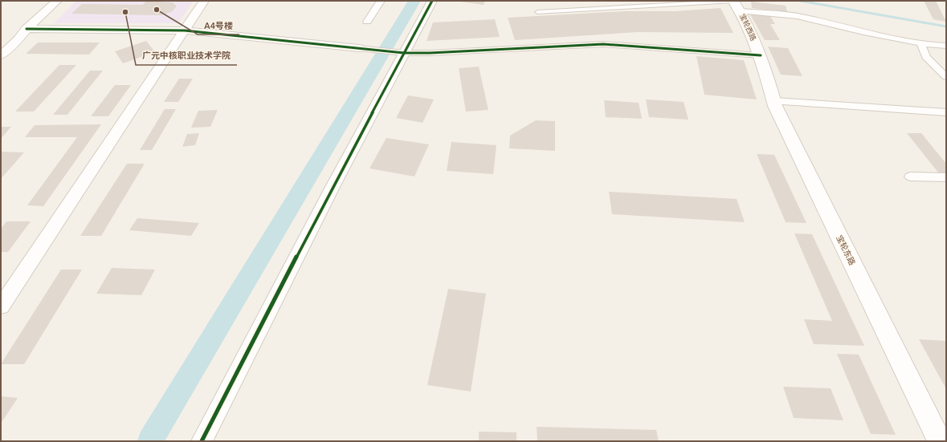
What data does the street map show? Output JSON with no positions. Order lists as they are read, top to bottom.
{
  "streets": {
    "main road": ["宝轮西路", "宝轮东路"]
  },
  "crossings": [
    ["宝轮西路", "宝轮东路"]
  ],
  "places": ["A4号楼", "广元中核职业技术学院"]
}
